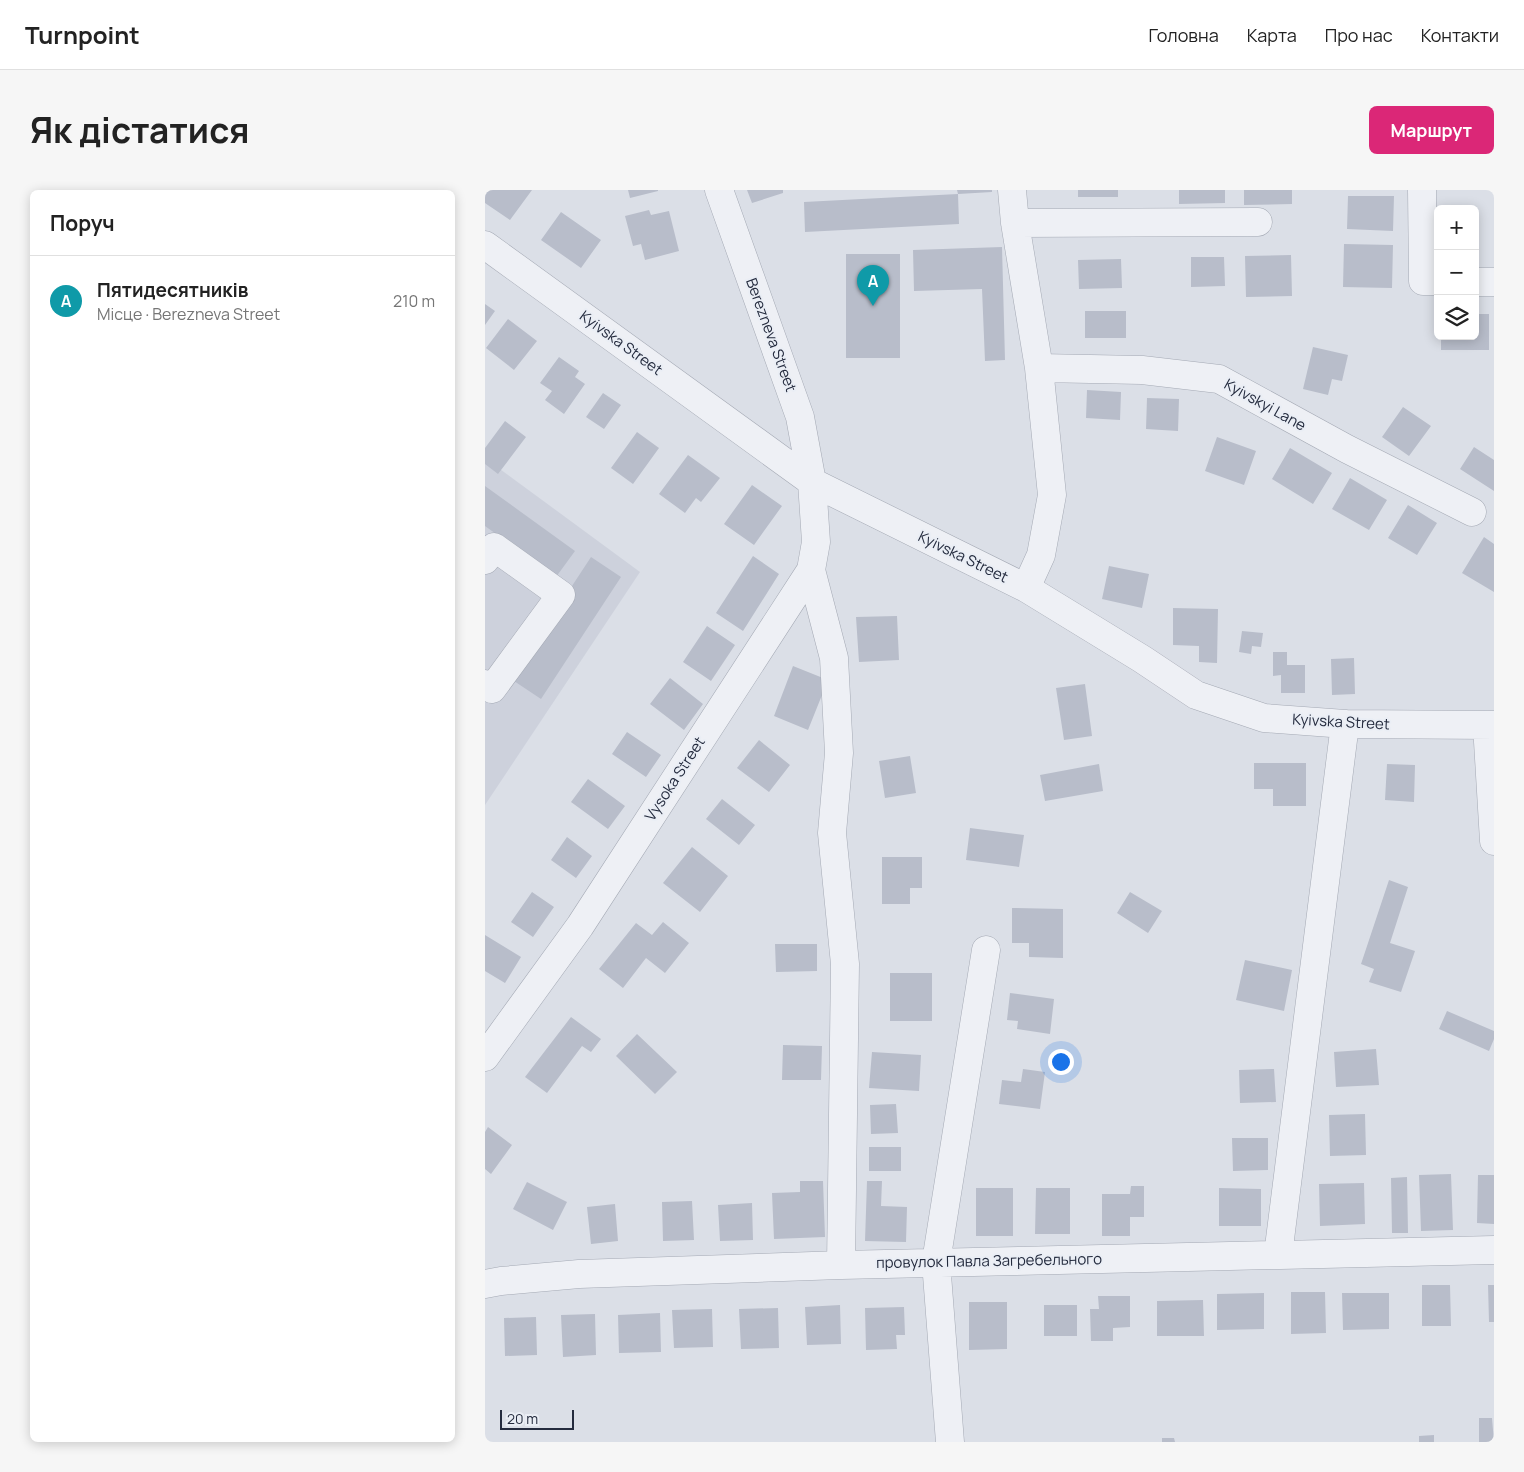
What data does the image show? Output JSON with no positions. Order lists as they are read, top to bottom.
{
  "streets": {
    "street": [
      "Berezneva Street",
      "Kyivska Street",
      "Kyivskyi Lane",
      "Vysoka Street",
      "провулок Павла Загребельного"
    ]
  },
  "crossings": [
    ["Berezneva Street", "Kyivska Street"],
    ["Berezneva Street", "Vysoka Street"],
    ["Kyivska Street", "Vysoka Street"]
  ],
  "scale_bar": "20 m",
  "page": {
    "header": "Turnpoint",
    "nav": [
      "Головна",
      "Карта",
      "Про нас",
      "Контакти"
    ],
    "title": "Як дістатися",
    "buttons": "Маршрут",
    "heading": "Поруч",
    "map_buttons": ["+", "−"],
    "list": [
      {
        "mark": "A",
        "name": "Пятидесятників",
        "note": "Місце · Berezneva Street",
        "value": "210 m"
      }
    ],
    "pins": "A",
    "scale": "20 m"
  }
}
